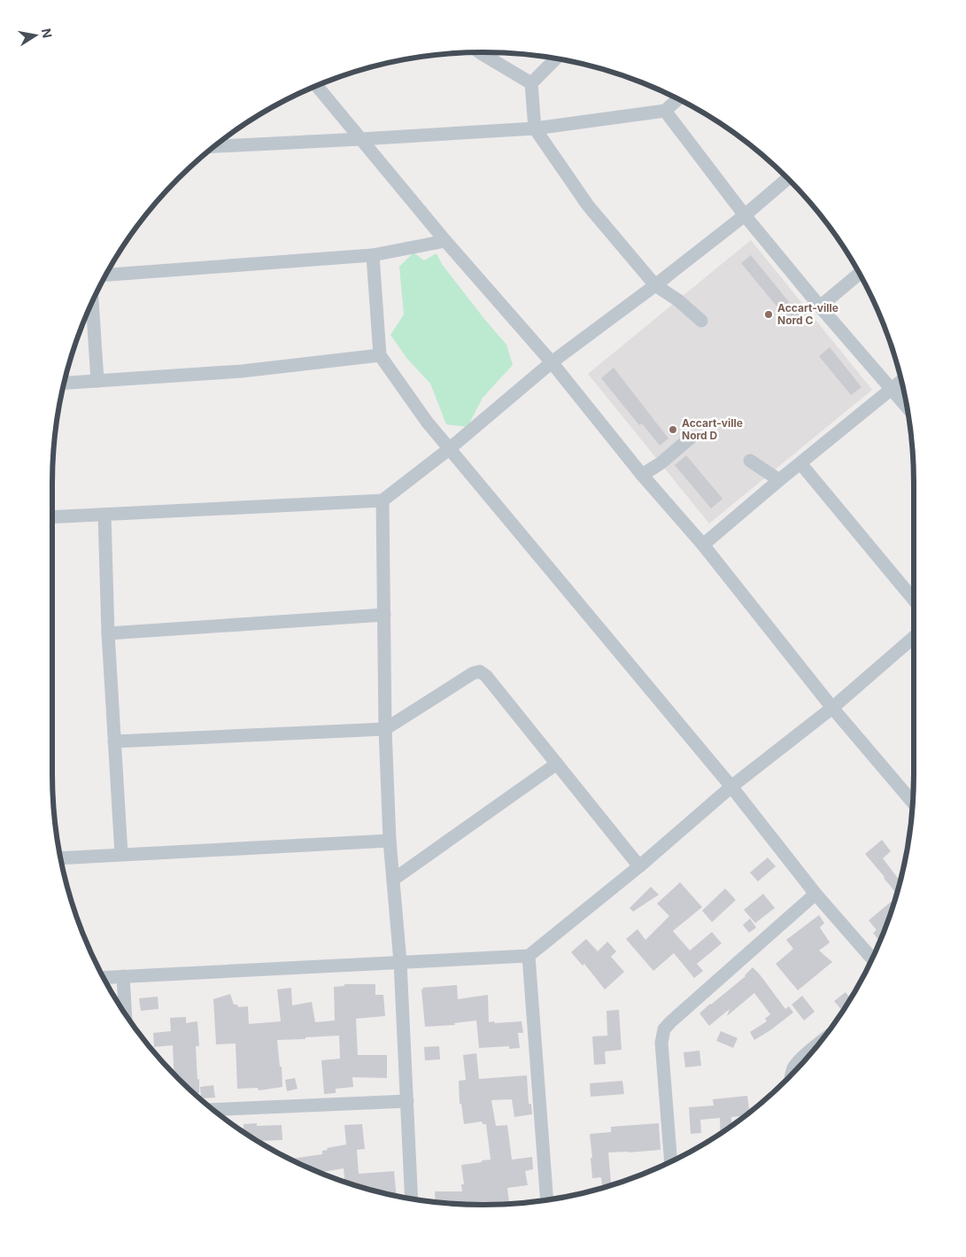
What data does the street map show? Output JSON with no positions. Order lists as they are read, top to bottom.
{
  "places": ["Accart-ville Nord C", "Accart-ville Nord D"],
  "north": "right"
}
